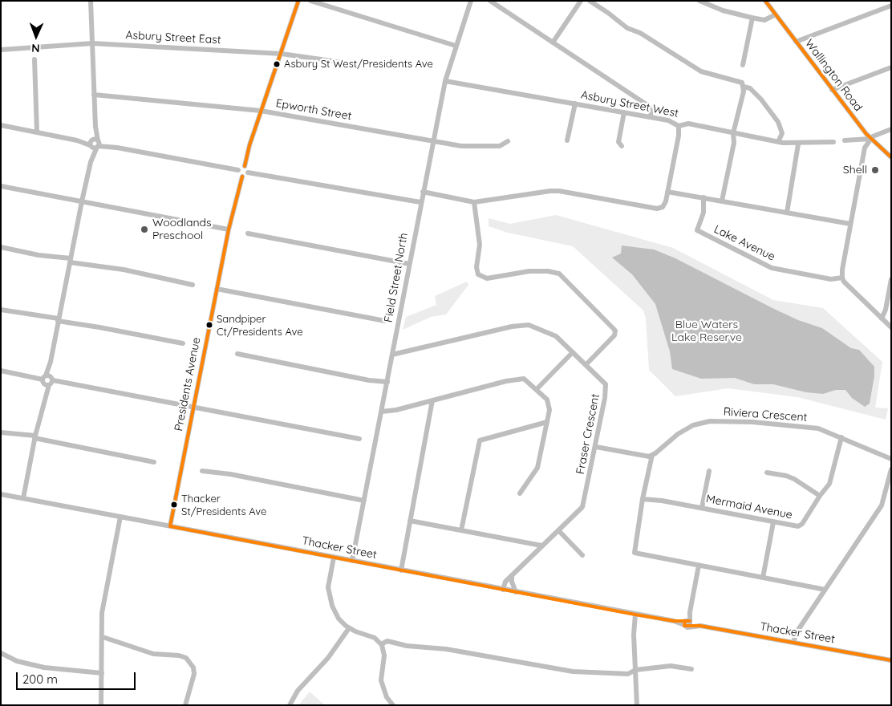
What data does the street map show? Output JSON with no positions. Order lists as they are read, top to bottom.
{
  "streets": {
    "street": [
      "Asbury Street East",
      "Wallington Road",
      "Asbury Street West",
      "Epworth Street",
      "Lake Avenue",
      "Field Street North",
      "Presidents Avenue",
      "Riviera Crescent",
      "Fraser Crescent",
      "Mermaid Avenue",
      "Thacker Street"
    ]
  },
  "crossings": [
    ["Asbury Street West", "Field Street North"],
    ["Epworth Street", "Field Street North"],
    ["Field Street North", "Fraser Crescent"],
    ["Field Street North", "Thacker Street"],
    ["Presidents Avenue", "Thacker Street"],
    ["Riviera Crescent", "Mermaid Avenue"],
    ["Fraser Crescent", "Thacker Street"]
  ],
  "parks": ["Blue Waters Lake Reserve"],
  "places": [
    "Asbury St West/Presidents Ave",
    "Shell",
    "Woodlands Preschool",
    "Sandpiper Ct/Presidents Ave",
    "Thacker St/Presidents Ave"
  ],
  "scale_bar": "200 m",
  "north": "bottom"
}
